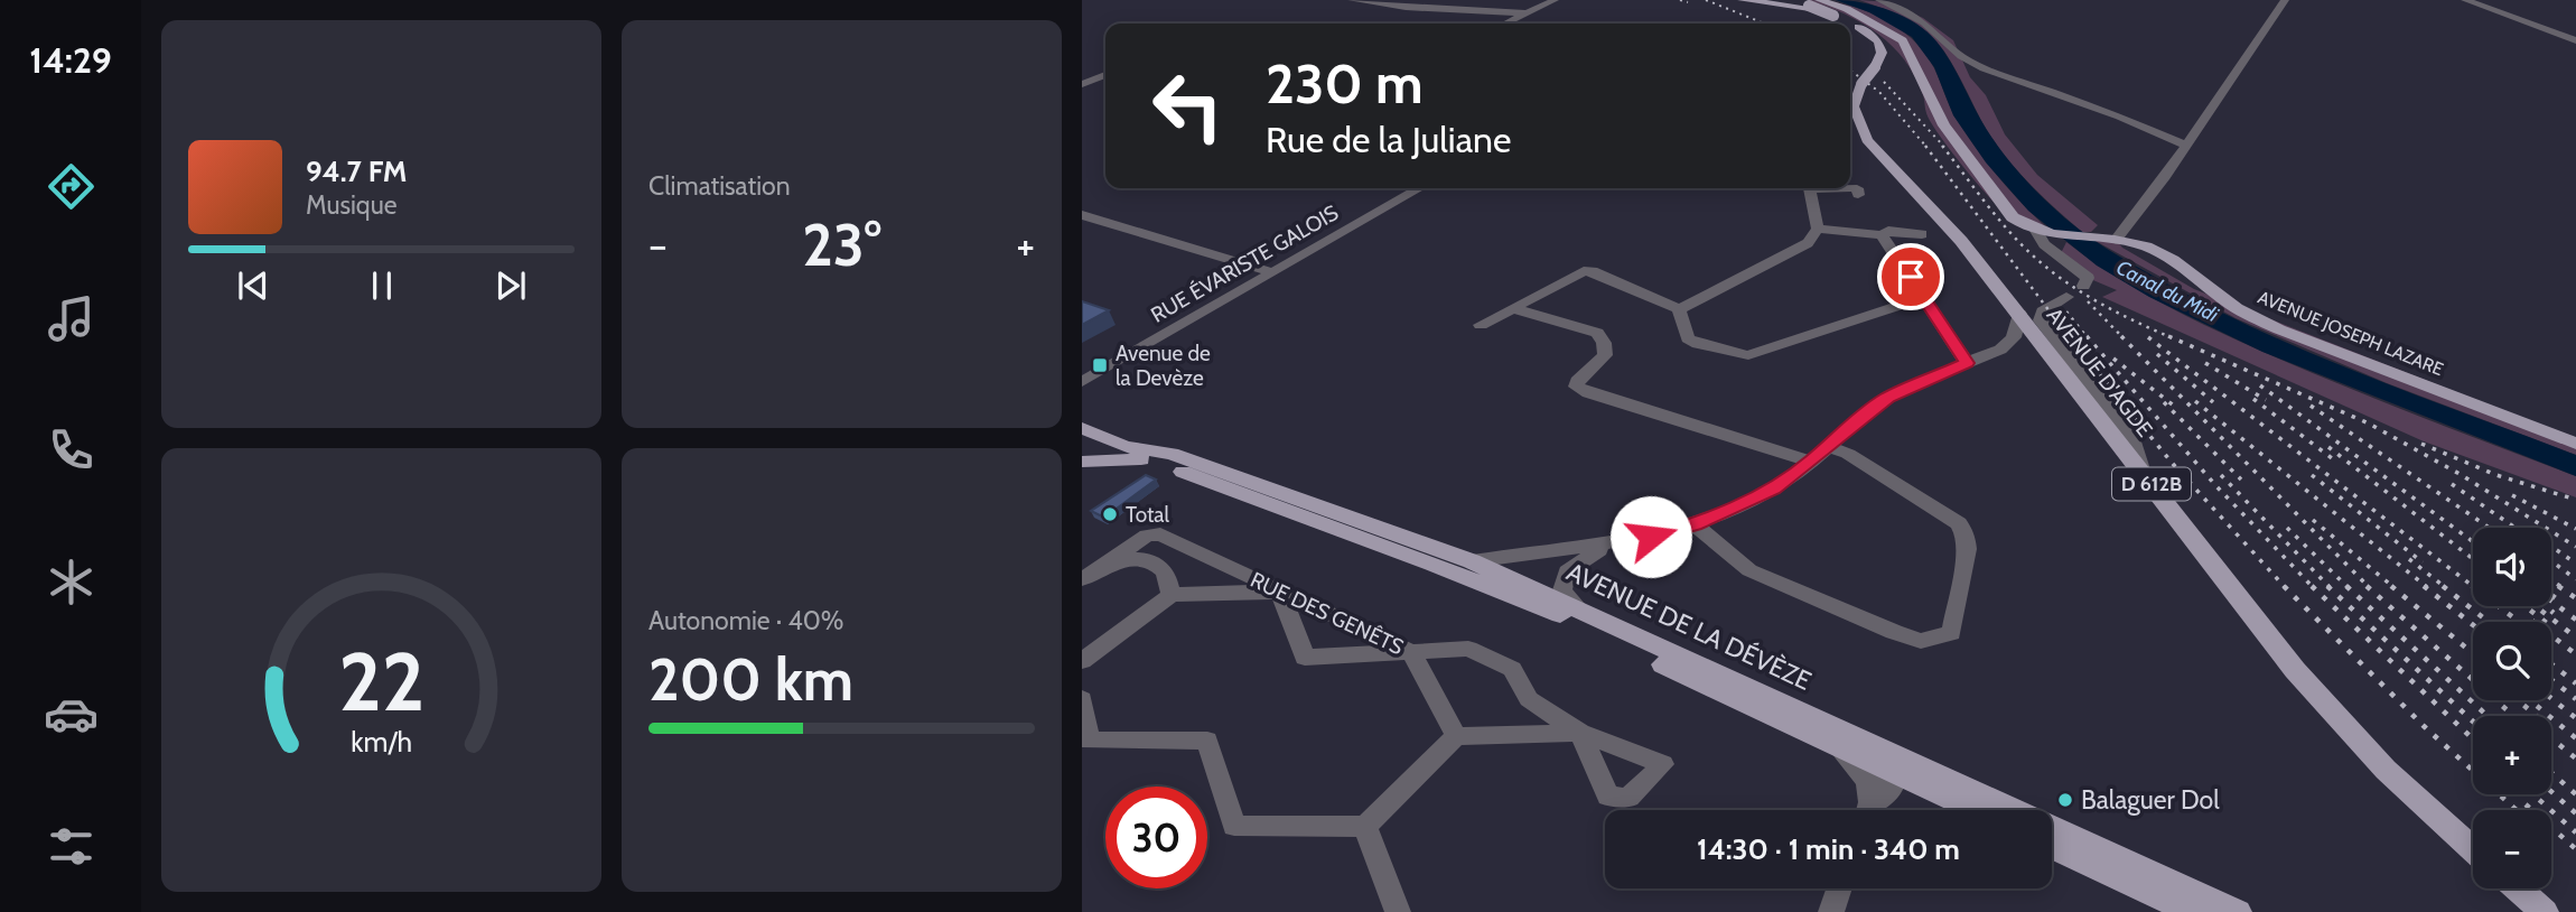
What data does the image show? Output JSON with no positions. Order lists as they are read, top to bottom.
{
  "streets": {
    "main road": [
      "AVENUE JOSEPH LAZARE",
      "AVENUE D'AGDE",
      "D 612B",
      "AVENUE DE LA DÉVÈZE"
    ],
    "street": ["RUE ÉVARISTE GALOIS", "RUE DES GENÊTS"]
  },
  "water": ["Canal du Midi"],
  "places": {
    "transit": ["Avenue de la Devèze"],
    "other": ["Total", "Balaguer Dol"]
  },
  "page": {
    "tabs": "14:29",
    "tile": [
      "Climatisation",
      ["Autonomie · 40%", "200 km"]
    ],
    "turn": ["230 m", "Rue de la Juliane"],
    "song": ["94.7 FM", "Musique"],
    "heat": ["−", "23°", "+"],
    "map_buttons": ["+", "−"],
    "limit": "30",
    "trip": "14:30 · 1 min · 340 m",
    "gauge": ["22", "km/h"]
  }
}
